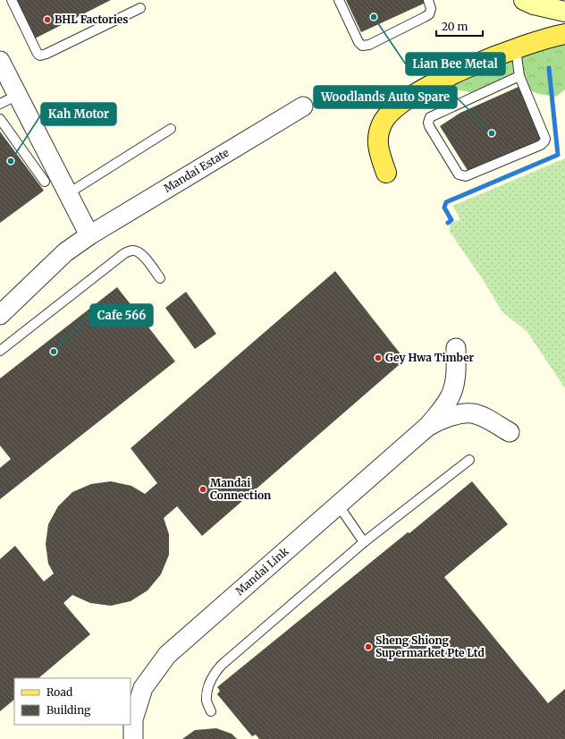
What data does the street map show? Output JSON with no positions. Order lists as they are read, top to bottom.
{
  "streets": {
    "street": ["Mandai Estate", "Mandai Link"]
  },
  "places": [
    "Lian Bee Metal",
    "BHL Factories",
    "Woodlands Auto Spare",
    "Kah Motor",
    "Cafe 566",
    "Gey Hwa Timber",
    "Mandai Connection",
    "Sheng Shiong Supermarket Pte Ltd"
  ],
  "legend": ["Road", "Building"],
  "scale_bar": "20 m"
}
